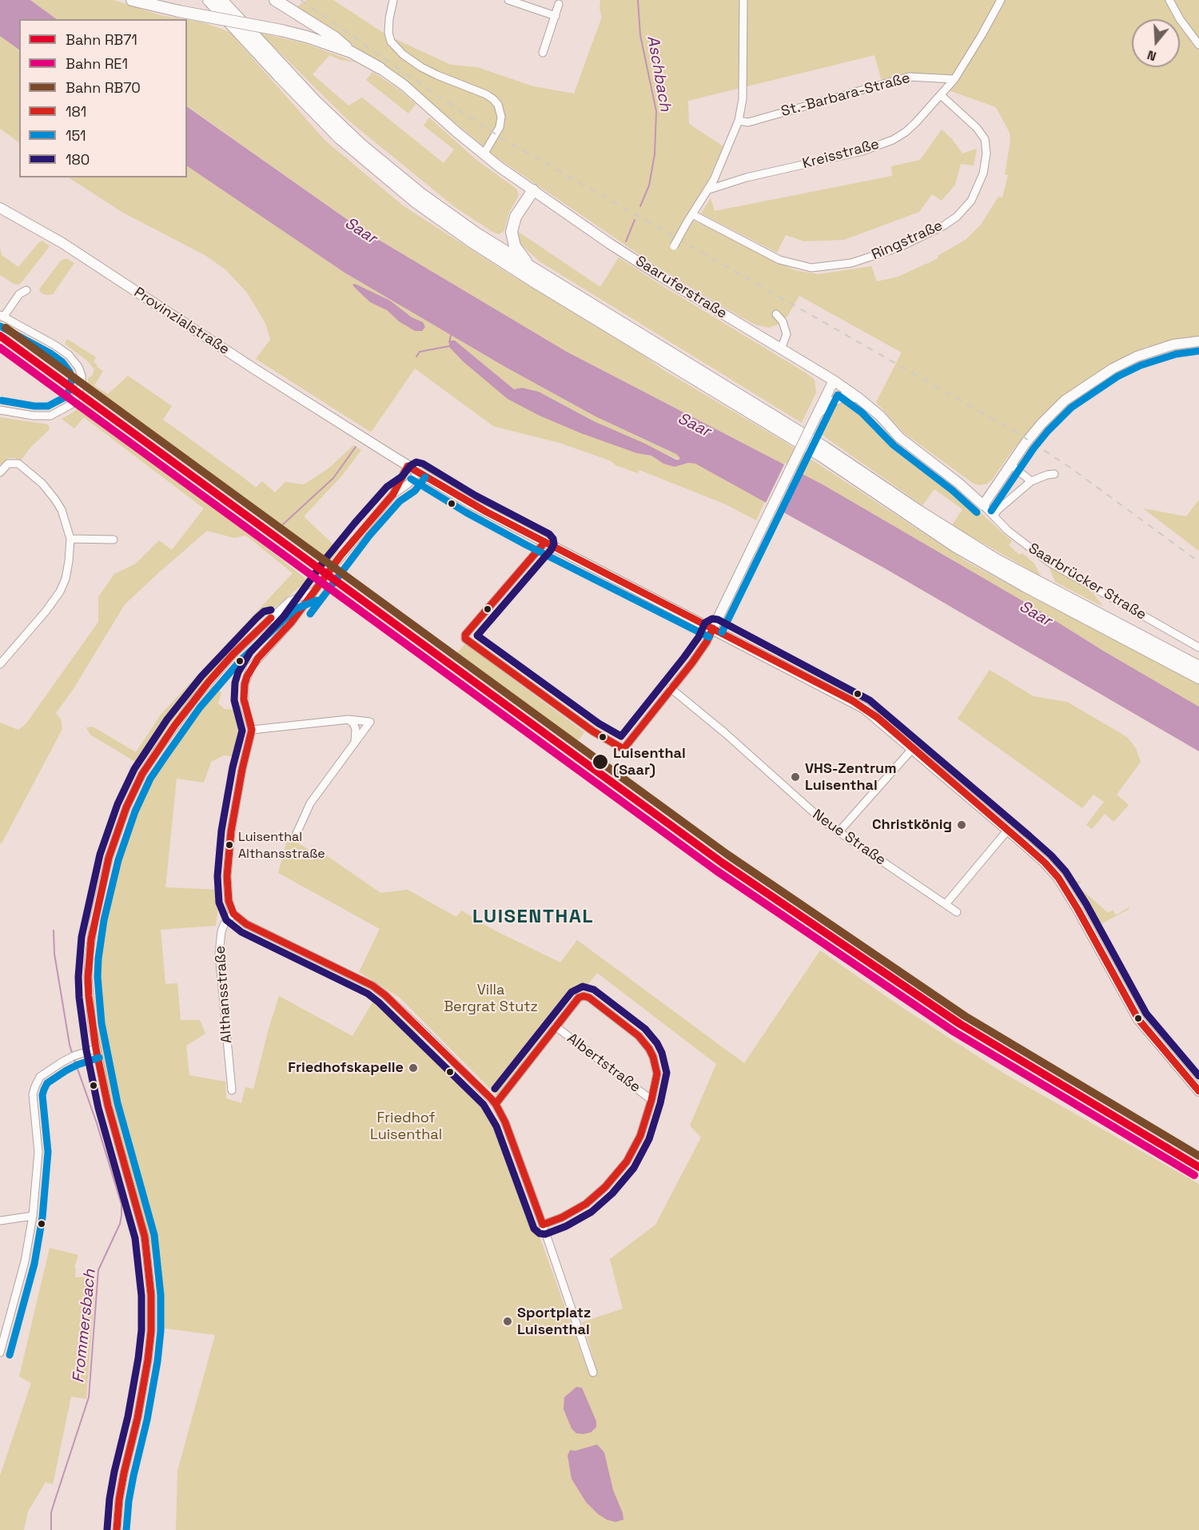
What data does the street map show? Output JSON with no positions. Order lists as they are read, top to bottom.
{
  "streets": {
    "main road": ["Saaruferstraße", "Provinzialstraße"],
    "street": [
      "St.-Barbara-Straße",
      "Kreisstraße",
      "Ringstraße",
      "Saarbrücker Straße",
      "Neue Straße",
      "Althansstraße",
      "Albertstraße"
    ]
  },
  "crossings": [
    ["St.-Barbara-Straße", "Kreisstraße"],
    ["Kreisstraße", "Ringstraße"],
    ["Saaruferstraße", "Saarbrücker Straße"]
  ],
  "districts": ["LUISENTHAL"],
  "water": ["Aschbach", "Saar", "Frommersbach"],
  "parks": ["Villa Bergrat Stutz", "Friedhof Luisenthal"],
  "places": [
    "Luisenthal (Saar)",
    "VHS-Zentrum Luisenthal",
    "Christkönig",
    "Luisenthal Althansstraße",
    "Friedhofskapelle",
    "Sportplatz Luisenthal"
  ],
  "lines": [
    "transit line 151",
    "rail line RB70",
    "rail line RB71",
    "rail line RE1",
    "transit line 180",
    "transit line 181"
  ],
  "legend": [
    "Bahn RB71",
    "Bahn RE1",
    "Bahn RB70",
    "181",
    "151",
    "180"
  ],
  "north": "bottom"
}
